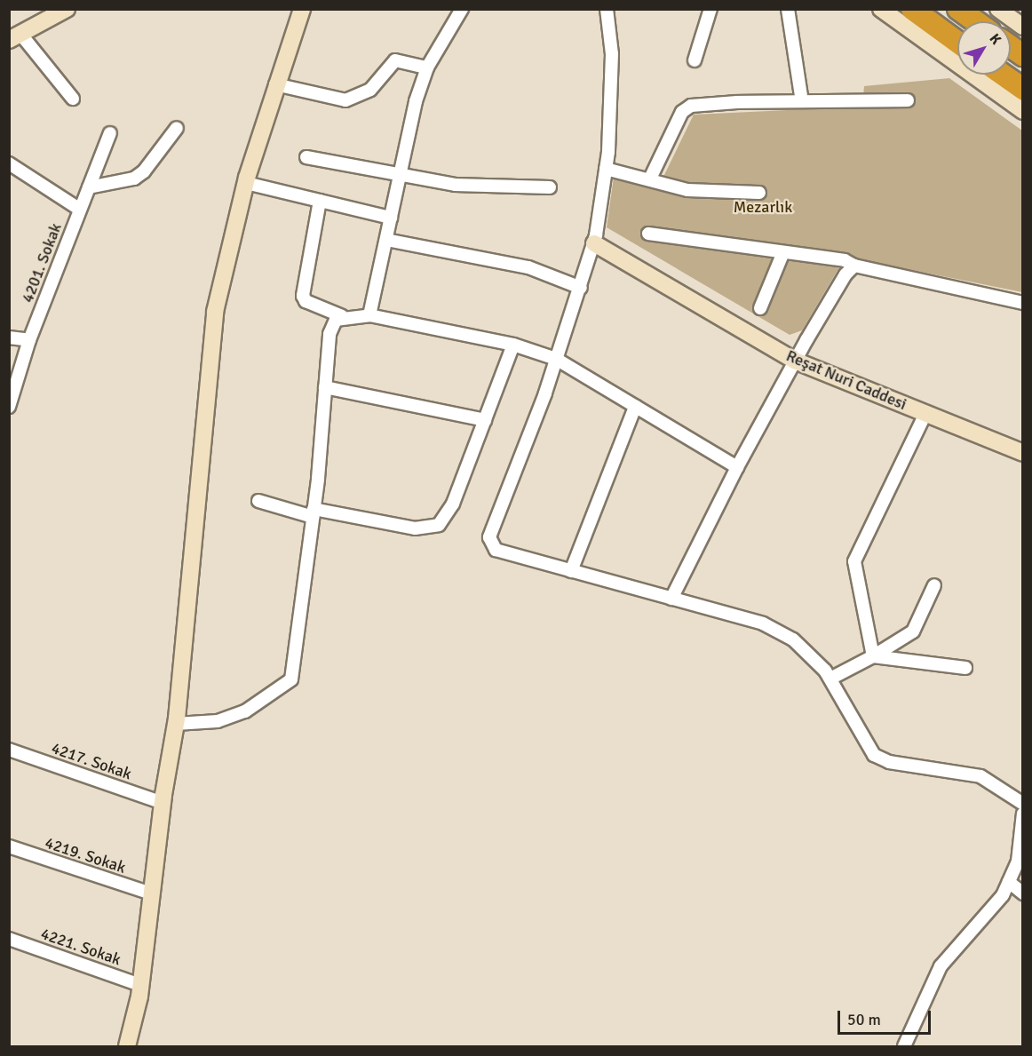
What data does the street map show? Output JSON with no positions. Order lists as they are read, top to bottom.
{
  "streets": {
    "street": [
      "4201. Sokak",
      "Reşat Nuri Caddesi",
      "4217. Sokak",
      "4219. Sokak",
      "4221. Sokak"
    ]
  },
  "parks": ["Mezarlık"],
  "scale_bar": "50 m",
  "north": "top right"
}
